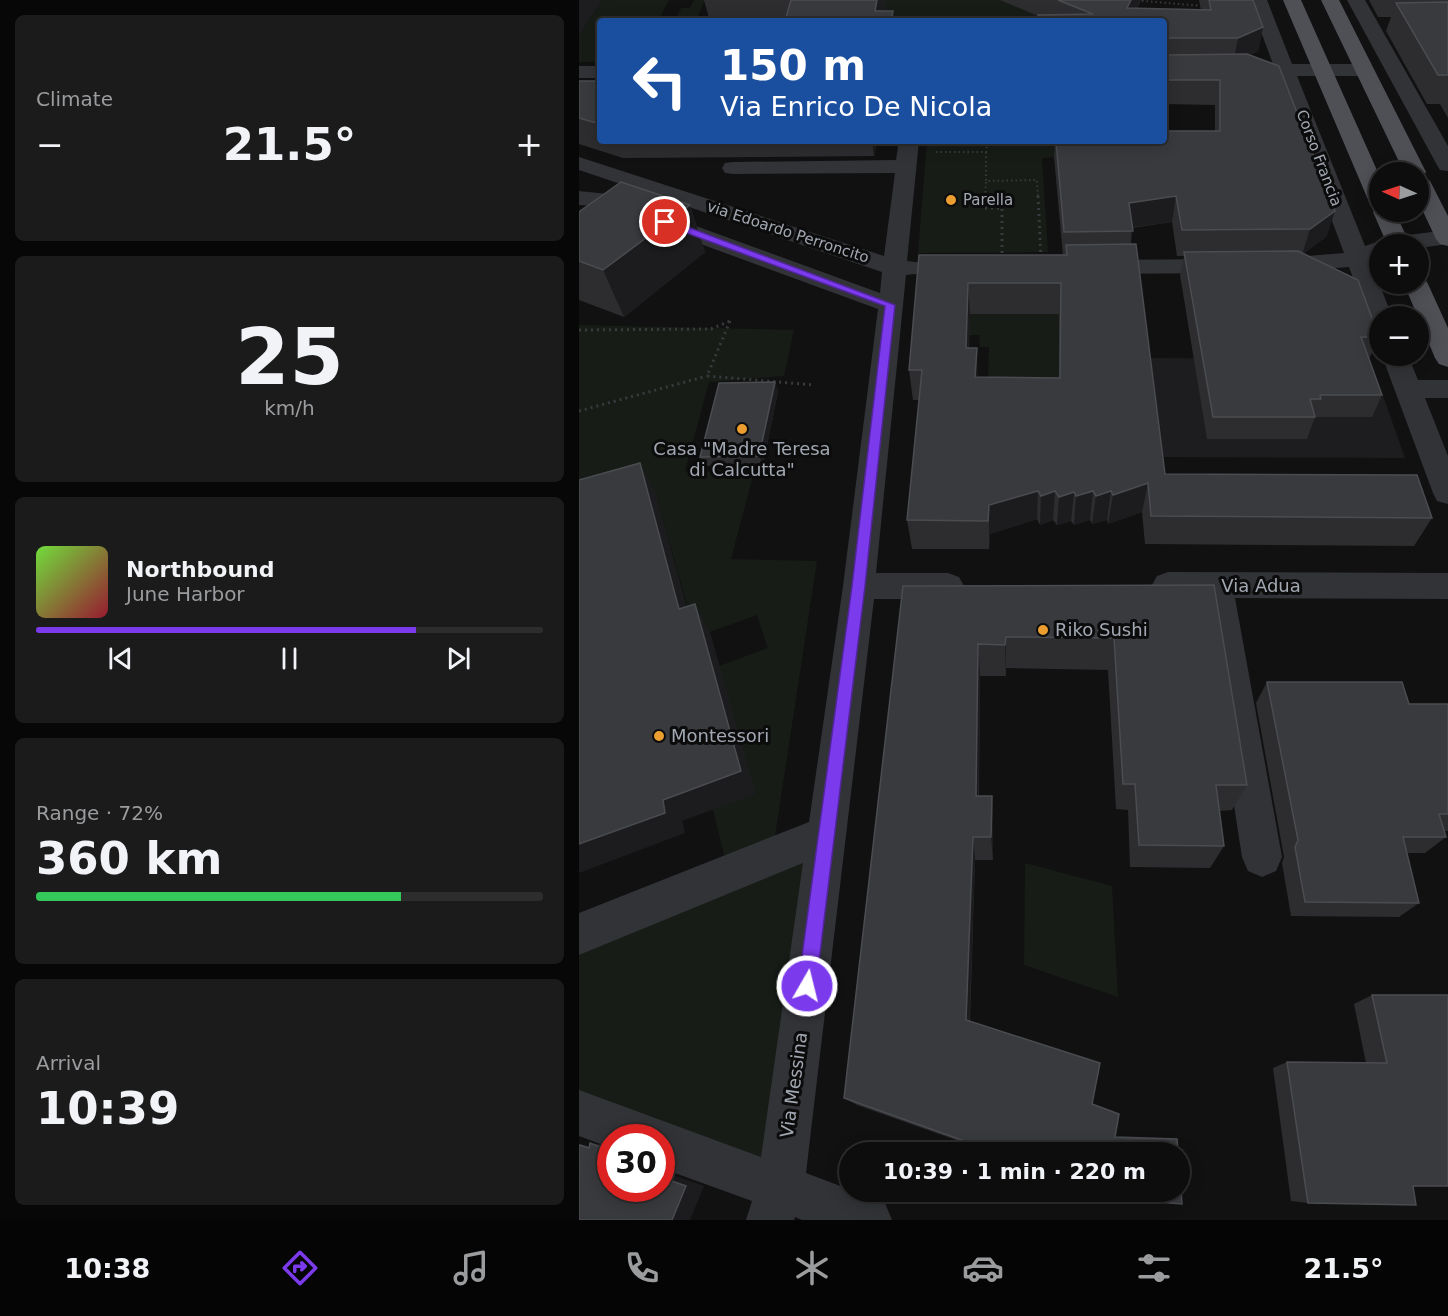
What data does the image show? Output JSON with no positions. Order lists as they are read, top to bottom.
{
  "streets": {
    "street": [
      "Corso Francia",
      "via Edoardo Perroncito",
      "Via Adua",
      "Via Messina"
    ]
  },
  "crossings": [
    ["via Edoardo Perroncito", "Via Messina"]
  ],
  "places": [
    "Parella",
    "Casa \"Madre Teresa di Calcutta\"",
    "Riko Sushi",
    "Montessori"
  ],
  "north": "left",
  "page": {
    "tile": [
      "Climate",
      ["25", "km/h"],
      ["Range · 72%", "360 km"],
      ["Arrival", "10:39"]
    ],
    "turn": ["150 m", "Via Enrico De Nicola"],
    "heat": ["−", "21.5°", "+"],
    "map_buttons": ["+", "−"],
    "song": ["Northbound", "June Harbor"],
    "limit": "30",
    "trip": "10:39 · 1 min · 220 m",
    "tabs": ["10:38", "21.5°"]
  }
}
